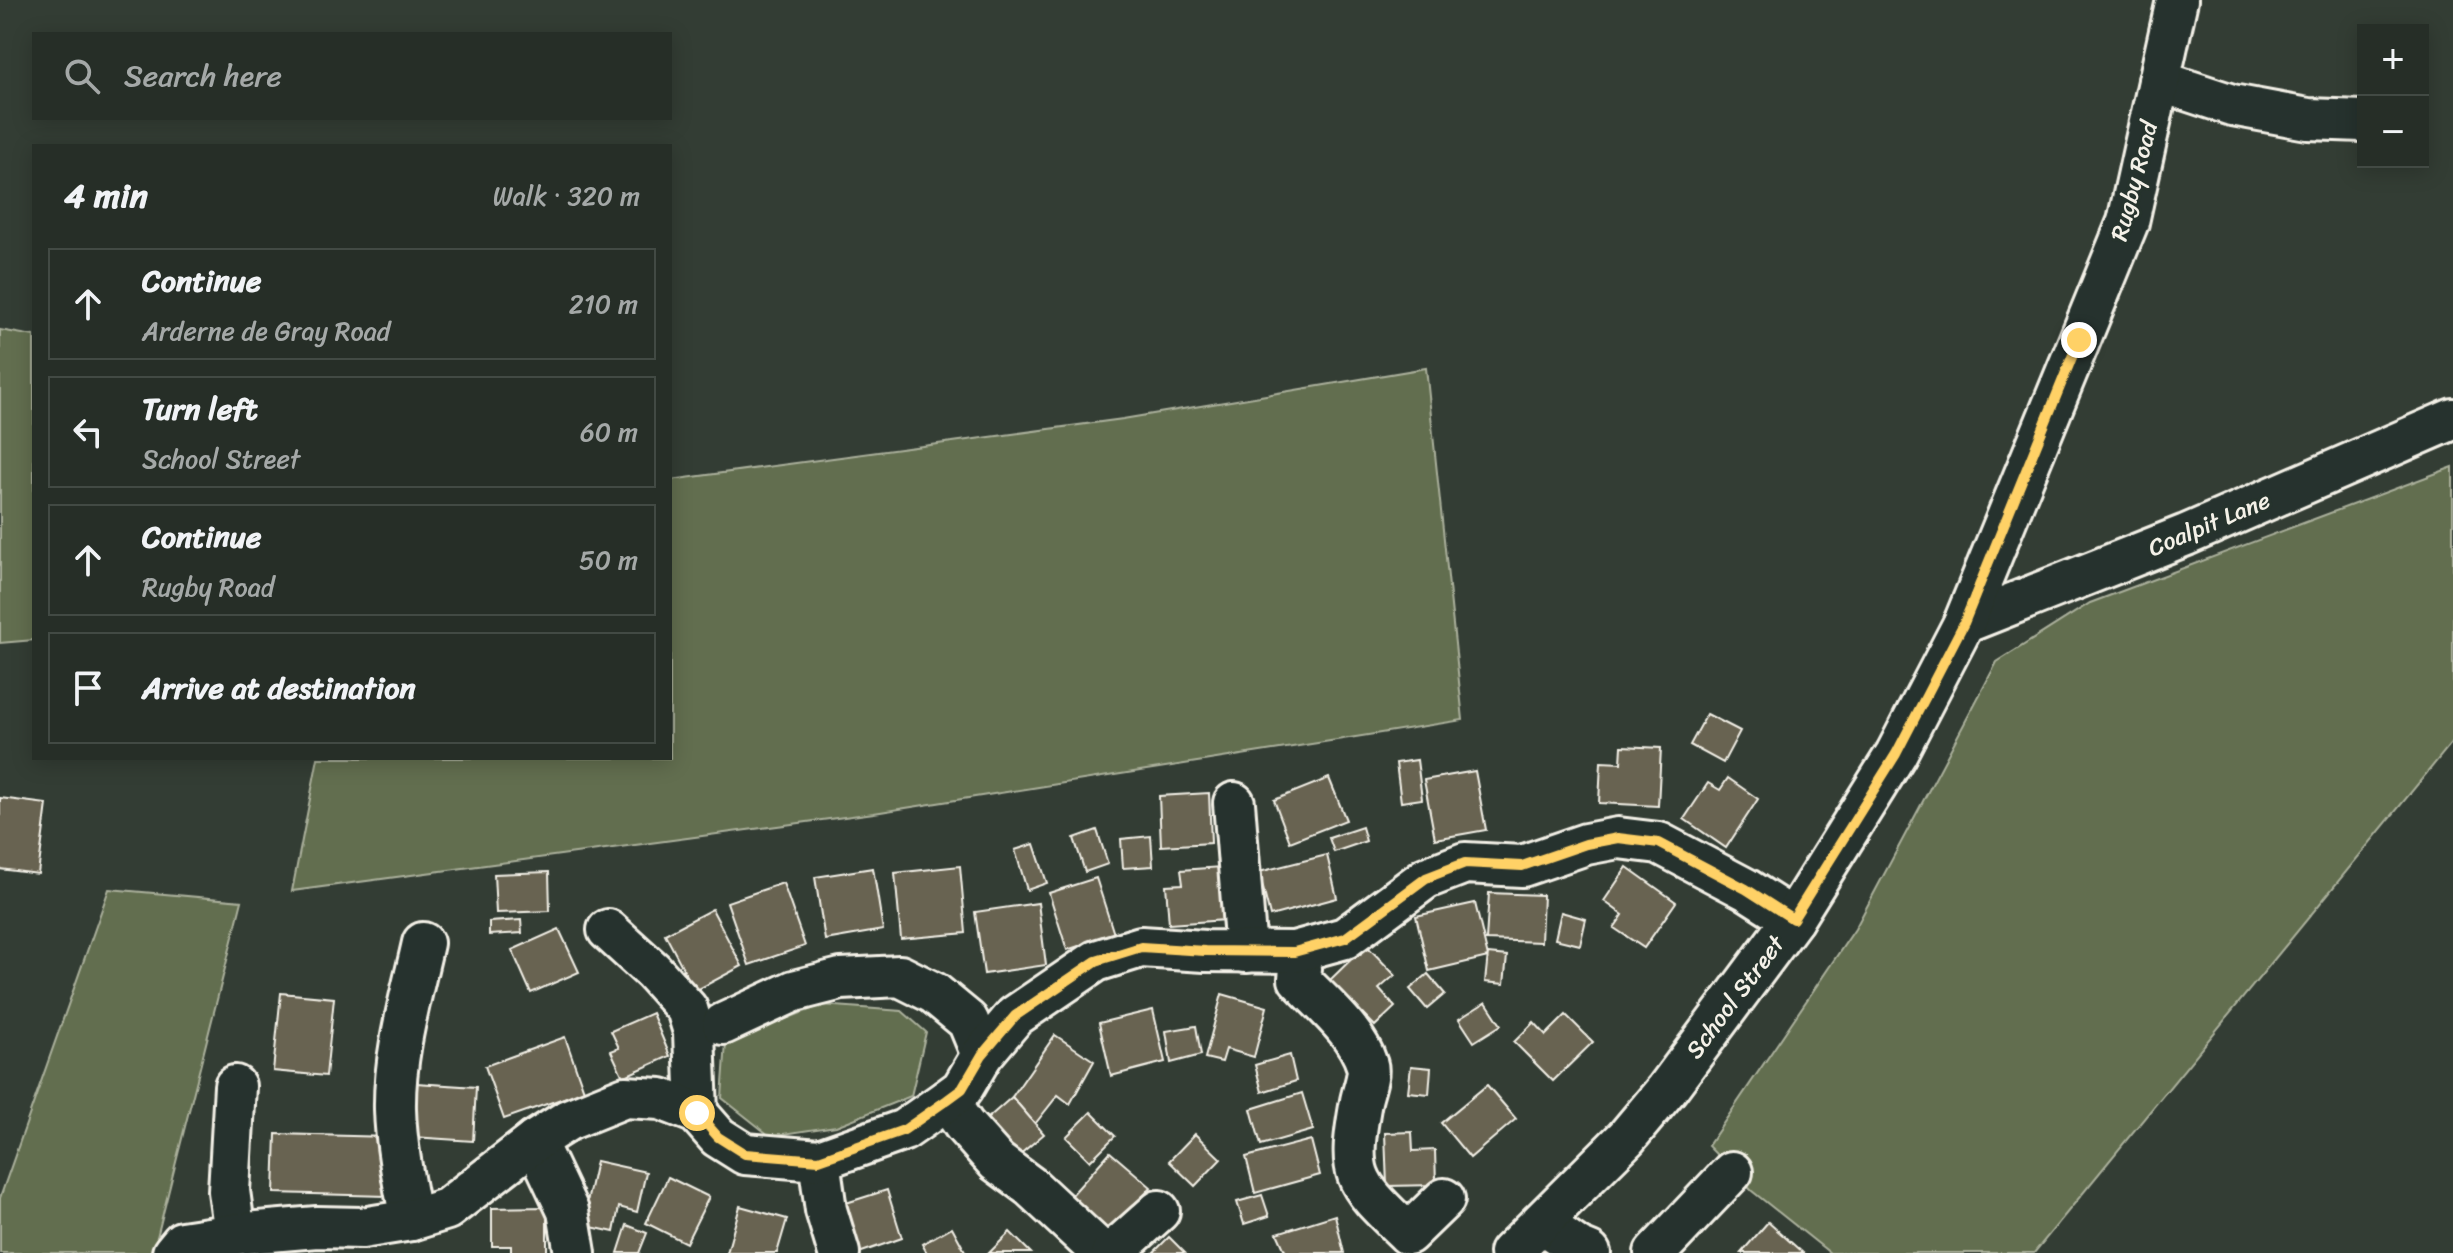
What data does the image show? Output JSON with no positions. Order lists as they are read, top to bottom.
{
  "streets": {
    "street": ["Rugby Road", "Coalpit Lane", "School Street"]
  },
  "crossings": [
    ["Rugby Road", "Coalpit Lane"],
    ["Rugby Road", "School Street"],
    ["Coalpit Lane", "School Street"]
  ],
  "page": {
    "map_buttons": ["+", "−"],
    "search": "Search here",
    "heading": ["4 min", "Walk · 320 m"],
    "list": [
      ["Continue", "Arderne de Gray Road", "210 m"],
      ["Turn left", "School Street", "60 m"],
      ["Continue", "Rugby Road", "50 m"],
      "Arrive at destination"
    ]
  }
}
